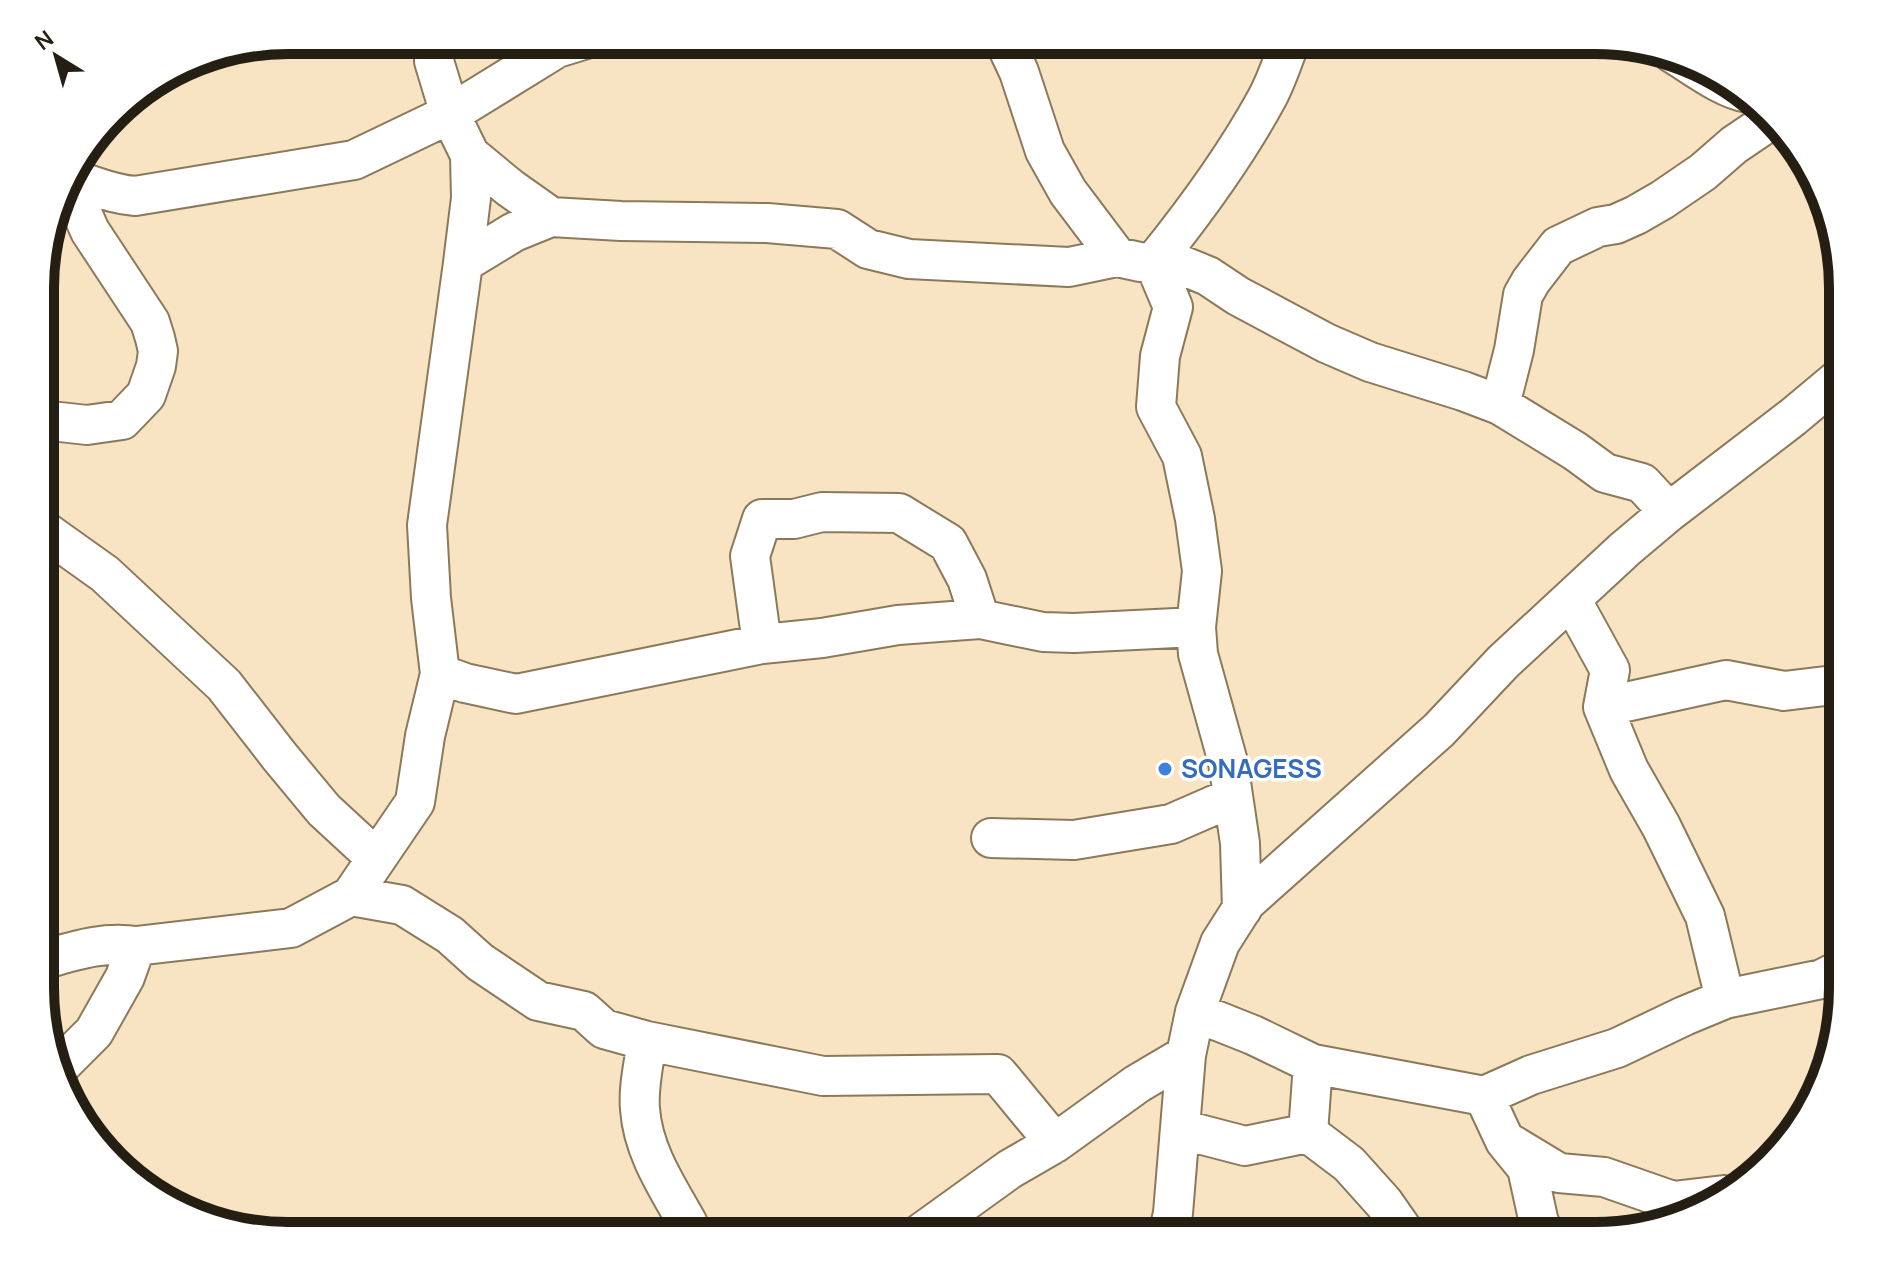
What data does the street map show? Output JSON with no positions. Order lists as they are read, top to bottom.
{
  "places": ["SONAGESS"],
  "north": "top left"
}
